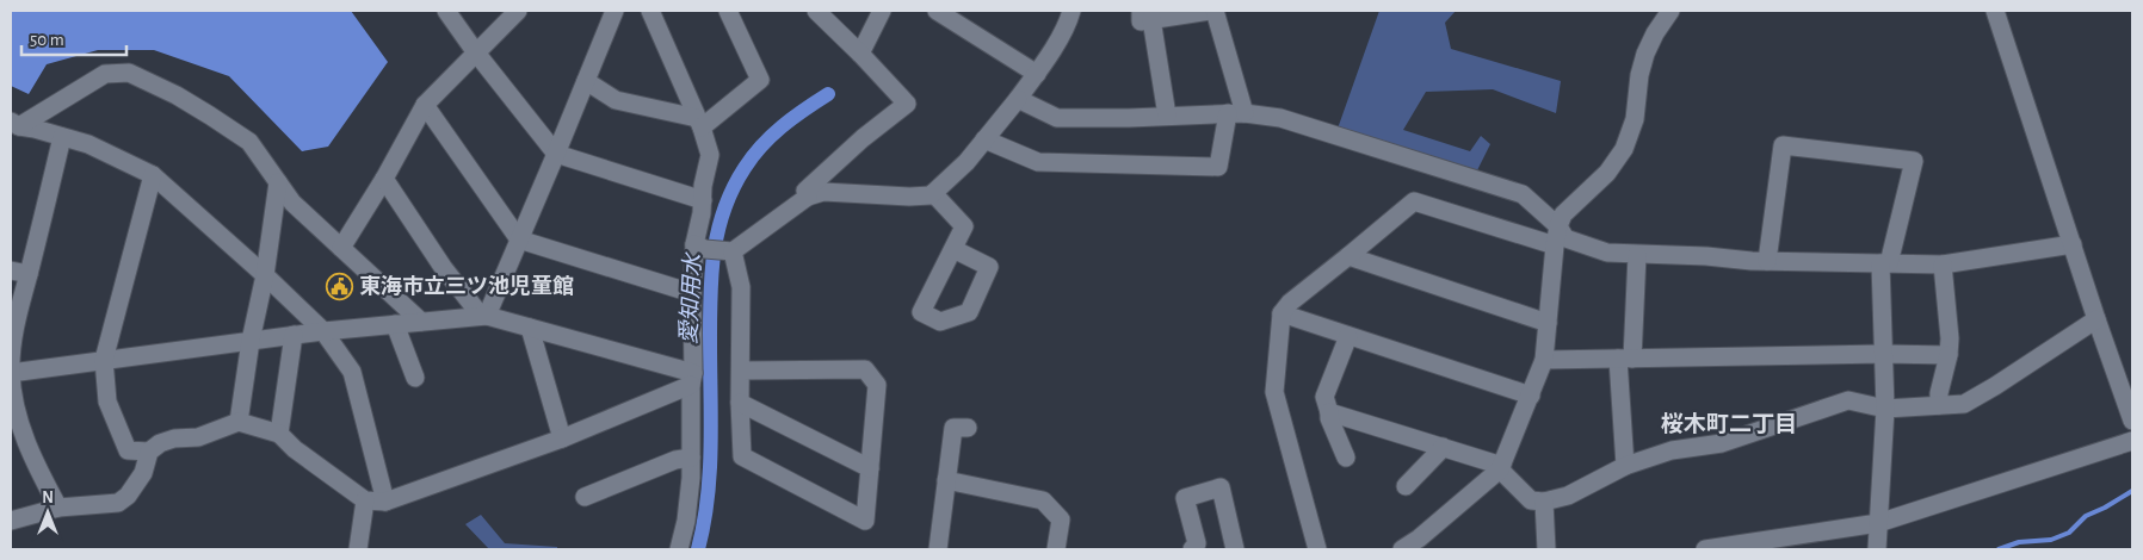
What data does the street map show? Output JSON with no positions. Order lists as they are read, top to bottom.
{
  "districts": ["桜木町二丁目"],
  "water": ["愛知用水"],
  "places": {
    "public building": ["東海市立三ツ池児童館"]
  },
  "scale_bar": "50 m",
  "north": "top"
}
